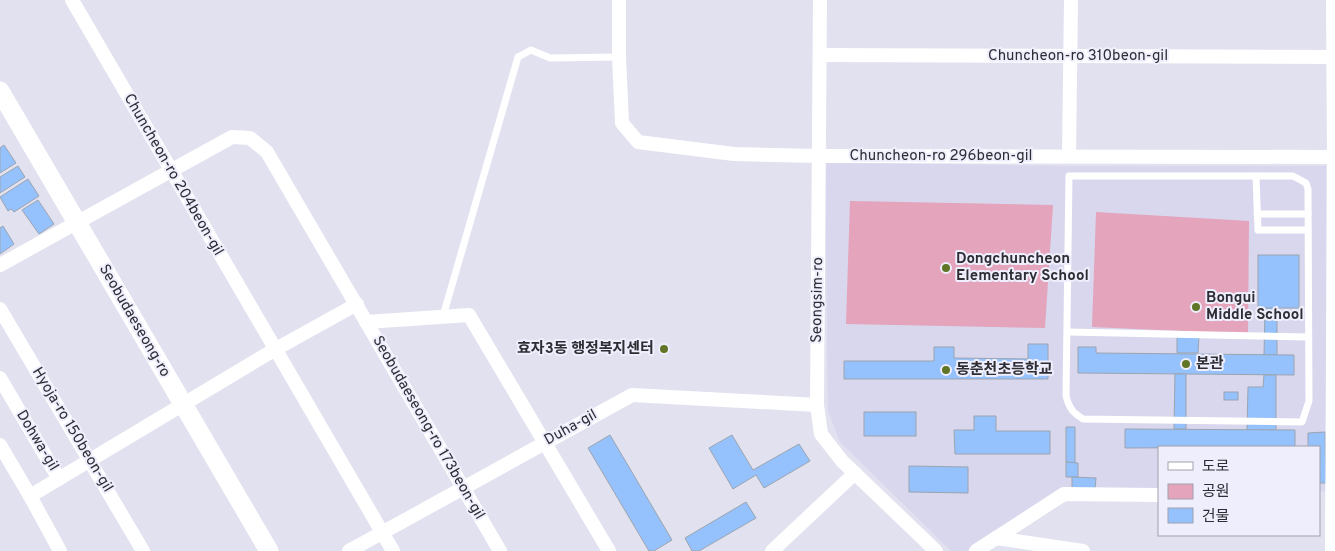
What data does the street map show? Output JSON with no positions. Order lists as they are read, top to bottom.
{
  "streets": {
    "street": [
      "Chuncheon-ro 310beon-gil",
      "Chuncheon-ro 296beon-gil",
      "Chuncheon-ro 204beon-gil",
      "Seongsim-ro",
      "Seobudaeseong-ro",
      "Seobudaeseong-ro 173beon-gil",
      "Duha-gil",
      "Hyoja-ro 150beon-gil",
      "Dohwa-gil"
    ]
  },
  "crossings": [
    ["Chuncheon-ro 310beon-gil", "Seongsim-ro"],
    ["Chuncheon-ro 296beon-gil", "Seongsim-ro"],
    ["Chuncheon-ro 204beon-gil", "Seobudaeseong-ro 173beon-gil"],
    ["Chuncheon-ro 204beon-gil", "Duha-gil"],
    ["Seongsim-ro", "Duha-gil"],
    ["Seobudaeseong-ro", "Seobudaeseong-ro 173beon-gil"],
    ["Seobudaeseong-ro 173beon-gil", "Duha-gil"]
  ],
  "places": [
    "Dongchuncheon Elementary School",
    "Bongui Middle School",
    "효자3동 행정복지센터",
    "본관",
    "동춘천초등학교"
  ],
  "legend": ["도로", "공원", "건물"]
}
